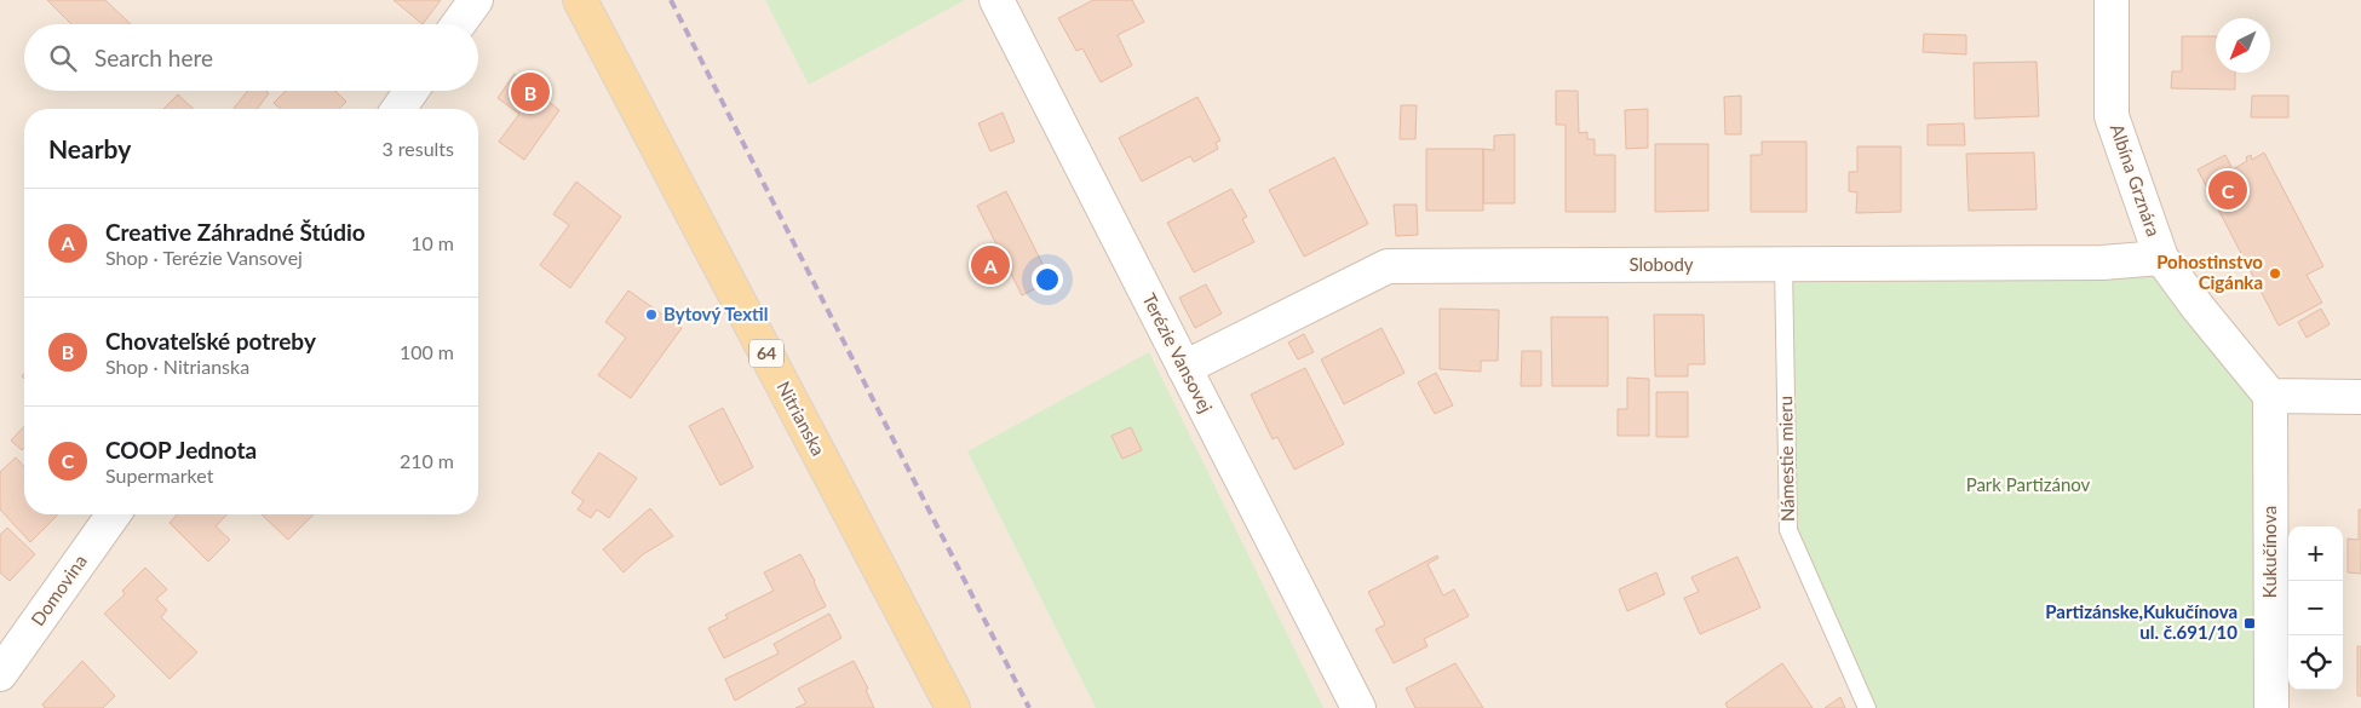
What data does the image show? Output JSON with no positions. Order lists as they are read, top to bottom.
{
  "streets": {
    "main road": ["64", "Nitrianska"],
    "street": [
      "Albína Grznára",
      "Slobody",
      "Terézie Vansovej",
      "Kukučínova",
      "Domovina"
    ],
    "lane": ["Námestie mieru"]
  },
  "crossings": [
    ["Albína Grznára", "Slobody"],
    ["Albína Grznára", "Kukučínova"],
    ["Slobody", "Terézie Vansovej"],
    ["Slobody", "Námestie mieru"]
  ],
  "parks": ["Park Partizánov"],
  "places": {
    "other": ["Pohostinstvo Cigánka", "Bytový Textil"],
    "transit": ["Partizánske,Kukučínova ul. č.691/10"]
  },
  "north": "bottom left",
  "page": {
    "search": "Search here",
    "pins": ["B", "C", "A"],
    "heading": ["Nearby", "3 results"],
    "list": [
      {
        "mark": "A",
        "name": "Creative Záhradné Štúdio",
        "note": "Shop · Terézie Vansovej",
        "value": "10 m"
      },
      {
        "mark": "B",
        "name": "Chovateľské potreby",
        "note": "Shop · Nitrianska",
        "value": "100 m"
      },
      {
        "mark": "C",
        "name": "COOP Jednota",
        "note": "Supermarket",
        "value": "210 m"
      }
    ],
    "map_buttons": ["+", "−"]
  }
}
